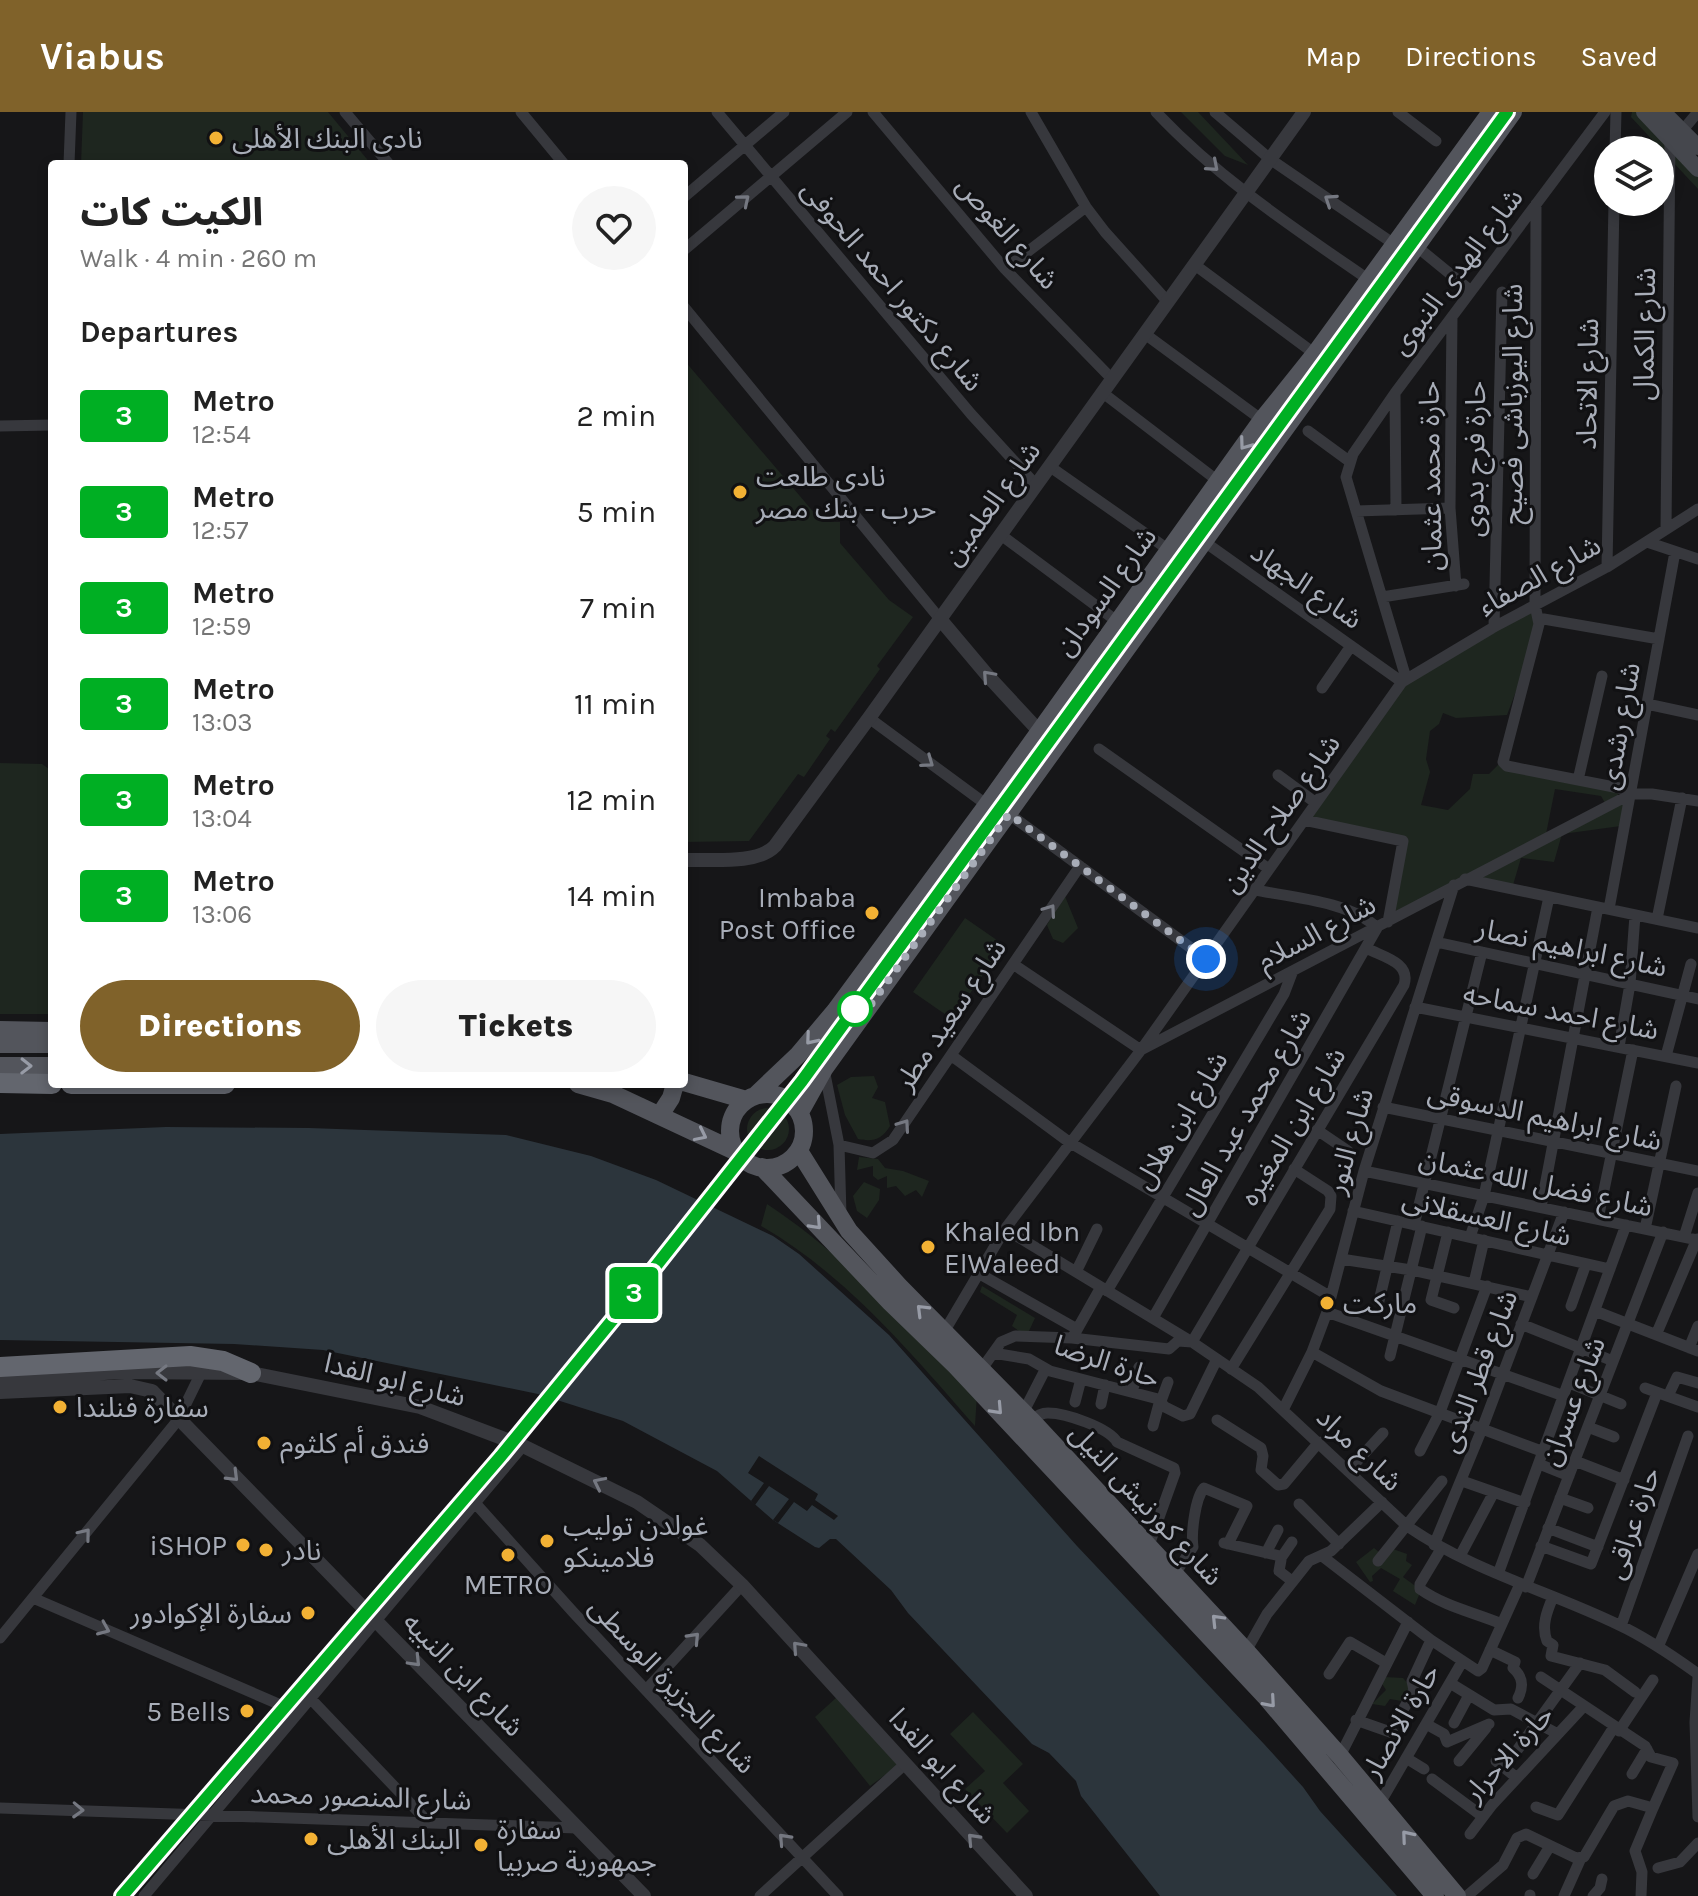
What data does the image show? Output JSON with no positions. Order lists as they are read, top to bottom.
{
  "streets": {
    "main road": ["شارع السودان", "شارع كورنيش النيل"],
    "street": [
      "شارع الغوص",
      "شارع الهدى النبوى",
      "شارع دكتور احمد الحوفى",
      "شارع الكمال",
      "شارع الاتحاد",
      "شارع اليوزباشى فصيح",
      "حارة فرج بدوى",
      "حارة محمد عثمان",
      "شارع العلمين",
      "شارع الصفاء",
      "شارع الجهاد",
      "شارع رشدى",
      "شارع صلاح الدين",
      "شارع السلام",
      "شارع ابراهيم نصار",
      "شارع احمد سماحه",
      "شارع سعيد مطر",
      "شارع محمد عبد العال",
      "شارع ابراهيم الدسوقى",
      "شارع ابن هلال",
      "شارع ابن المغيره",
      "شارع النور",
      "شارع فضل الله عثمان",
      "شارع العسقلانى",
      "حارة الرضا",
      "شارع قطر الندى",
      "شارع ابو الفدا",
      "شارع عسران",
      "شارع مراد",
      "حارة عراقى",
      "شارع ابن النبيه",
      "شارع الجزيرة الوسطى",
      "حارة الانصار",
      "حارة الاحرار",
      "شارع المنصور محمد"
    ]
  },
  "crossings": [
    ["شارع الغوص", "شارع العلمين"],
    ["شارع الهدى النبوى", "شارع اليوزباشى فصيح"],
    ["شارع الهدى النبوى", "حارة محمد عثمان"],
    ["شارع دكتور احمد الحوفى", "شارع العلمين"],
    ["شارع الكمال", "شارع الصفاء"],
    ["شارع الاتحاد", "شارع الصفاء"],
    ["شارع اليوزباشى فصيح", "شارع الصفاء"],
    ["حارة فرج بدوى", "شارع الصفاء"],
    ["شارع الصفاء", "شارع الجهاد"],
    ["شارع الصفاء", "شارع صلاح الدين"],
    ["شارع الجهاد", "شارع السودان"],
    ["شارع الجهاد", "شارع صلاح الدين"],
    ["شارع السودان", "شارع كورنيش النيل"],
    ["شارع رشدى", "شارع السلام"],
    ["شارع رشدى", "شارع ابراهيم نصار"],
    ["شارع رشدى", "شارع احمد سماحه"],
    ["شارع رشدى", "شارع ابراهيم الدسوقى"],
    ["شارع رشدى", "شارع فضل الله عثمان"],
    ["شارع صلاح الدين", "شارع السلام"],
    ["شارع صلاح الدين", "شارع محمد عبد العال"],
    ["شارع السلام", "شارع محمد عبد العال"],
    ["شارع السلام", "شارع ابن هلال"],
    ["شارع السلام", "شارع النور"],
    ["شارع السلام", "شارع مراد"],
    ["شارع السلام", "شارع كورنيش النيل"],
    ["شارع ابراهيم نصار", "شارع النور"],
    ["شارع احمد سماحه", "شارع النور"],
    ["شارع محمد عبد العال", "شارع ابن المغيره"],
    ["شارع محمد عبد العال", "شارع مراد"],
    ["شارع ابراهيم الدسوقى", "شارع النور"],
    ["شارع ابن هلال", "شارع مراد"],
    ["شارع ابن المغيره", "شارع مراد"],
    ["شارع النور", "شارع فضل الله عثمان"],
    ["شارع النور", "شارع العسقلانى"],
    ["شارع النور", "شارع مراد"],
    ["شارع فضل الله عثمان", "شارع قطر الندى"],
    ["شارع فضل الله عثمان", "شارع عسران"],
    ["شارع العسقلانى", "شارع قطر الندى"],
    ["حارة الرضا", "شارع مراد"],
    ["شارع قطر الندى", "شارع عسران"],
    ["شارع قطر الندى", "شارع مراد"],
    ["شارع عسران", "شارع مراد"],
    ["شارع عسران", "حارة الانصار"],
    ["شارع مراد", "حارة عراقى"],
    ["شارع كورنيش النيل", "حارة الانصار"],
    ["شارع ابن النبيه", "شارع المنصور محمد"]
  ],
  "one_way": [
    "شارع سعيد مطر",
    "شارع ابو الفدا",
    "شارع الجزيرة الوسطى",
    "شارع المنصور محمد"
  ],
  "places": [
    "نادى البنك الأهلى",
    "نادى طلعت حرب - بنك مصر",
    "Imbaba Post Office",
    "Khaled Ibn ElWaleed",
    "ماركت",
    "سفارة فنلندا",
    "فندق أم كلثوم",
    "غولدن توليب فلامينكو",
    "iSHOP",
    "نادر",
    "METRO",
    "سفارة الإكوادور",
    "5 Bells",
    "البنك الأهلى",
    "سفارة جمهورية صربيا"
  ],
  "lines": ["metro line 3"],
  "page": {
    "header": "Viabus",
    "nav": ["Map", "Directions", "Saved"],
    "on_map": "3",
    "heading": [
      ["الکيت کات", "Walk · 4 min · 260 m"],
      "Departures"
    ],
    "list": [
      {
        "mark": "3",
        "name": "Metro",
        "note": "12:54",
        "value": "2 min"
      },
      {
        "mark": "3",
        "name": "Metro",
        "note": "12:57",
        "value": "5 min"
      },
      {
        "mark": "3",
        "name": "Metro",
        "note": "12:59",
        "value": "7 min"
      },
      {
        "mark": "3",
        "name": "Metro",
        "note": "13:03",
        "value": "11 min"
      },
      {
        "mark": "3",
        "name": "Metro",
        "note": "13:04",
        "value": "12 min"
      },
      {
        "mark": "3",
        "name": "Metro",
        "note": "13:06",
        "value": "14 min"
      }
    ],
    "buttons": ["Directions", "Tickets"]
  }
}
